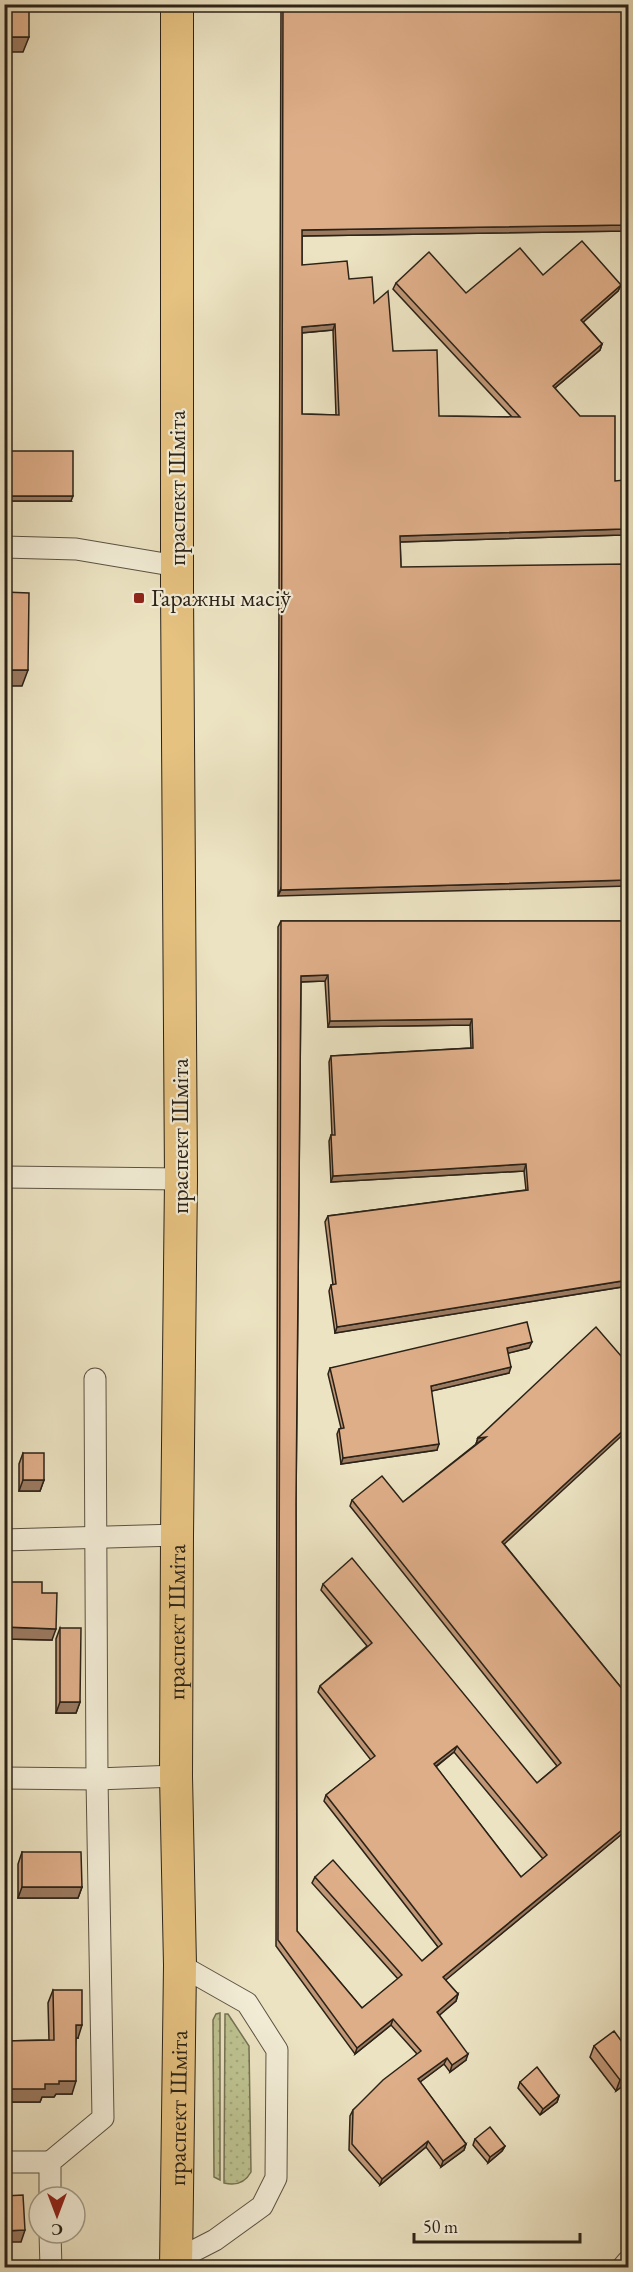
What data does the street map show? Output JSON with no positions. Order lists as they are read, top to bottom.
{
  "streets": {
    "main road": ["праспект Шміта"]
  },
  "places": {
    "transit": ["Гаражны масіў"]
  },
  "scale_bar": "50 m",
  "north": "bottom"
}
